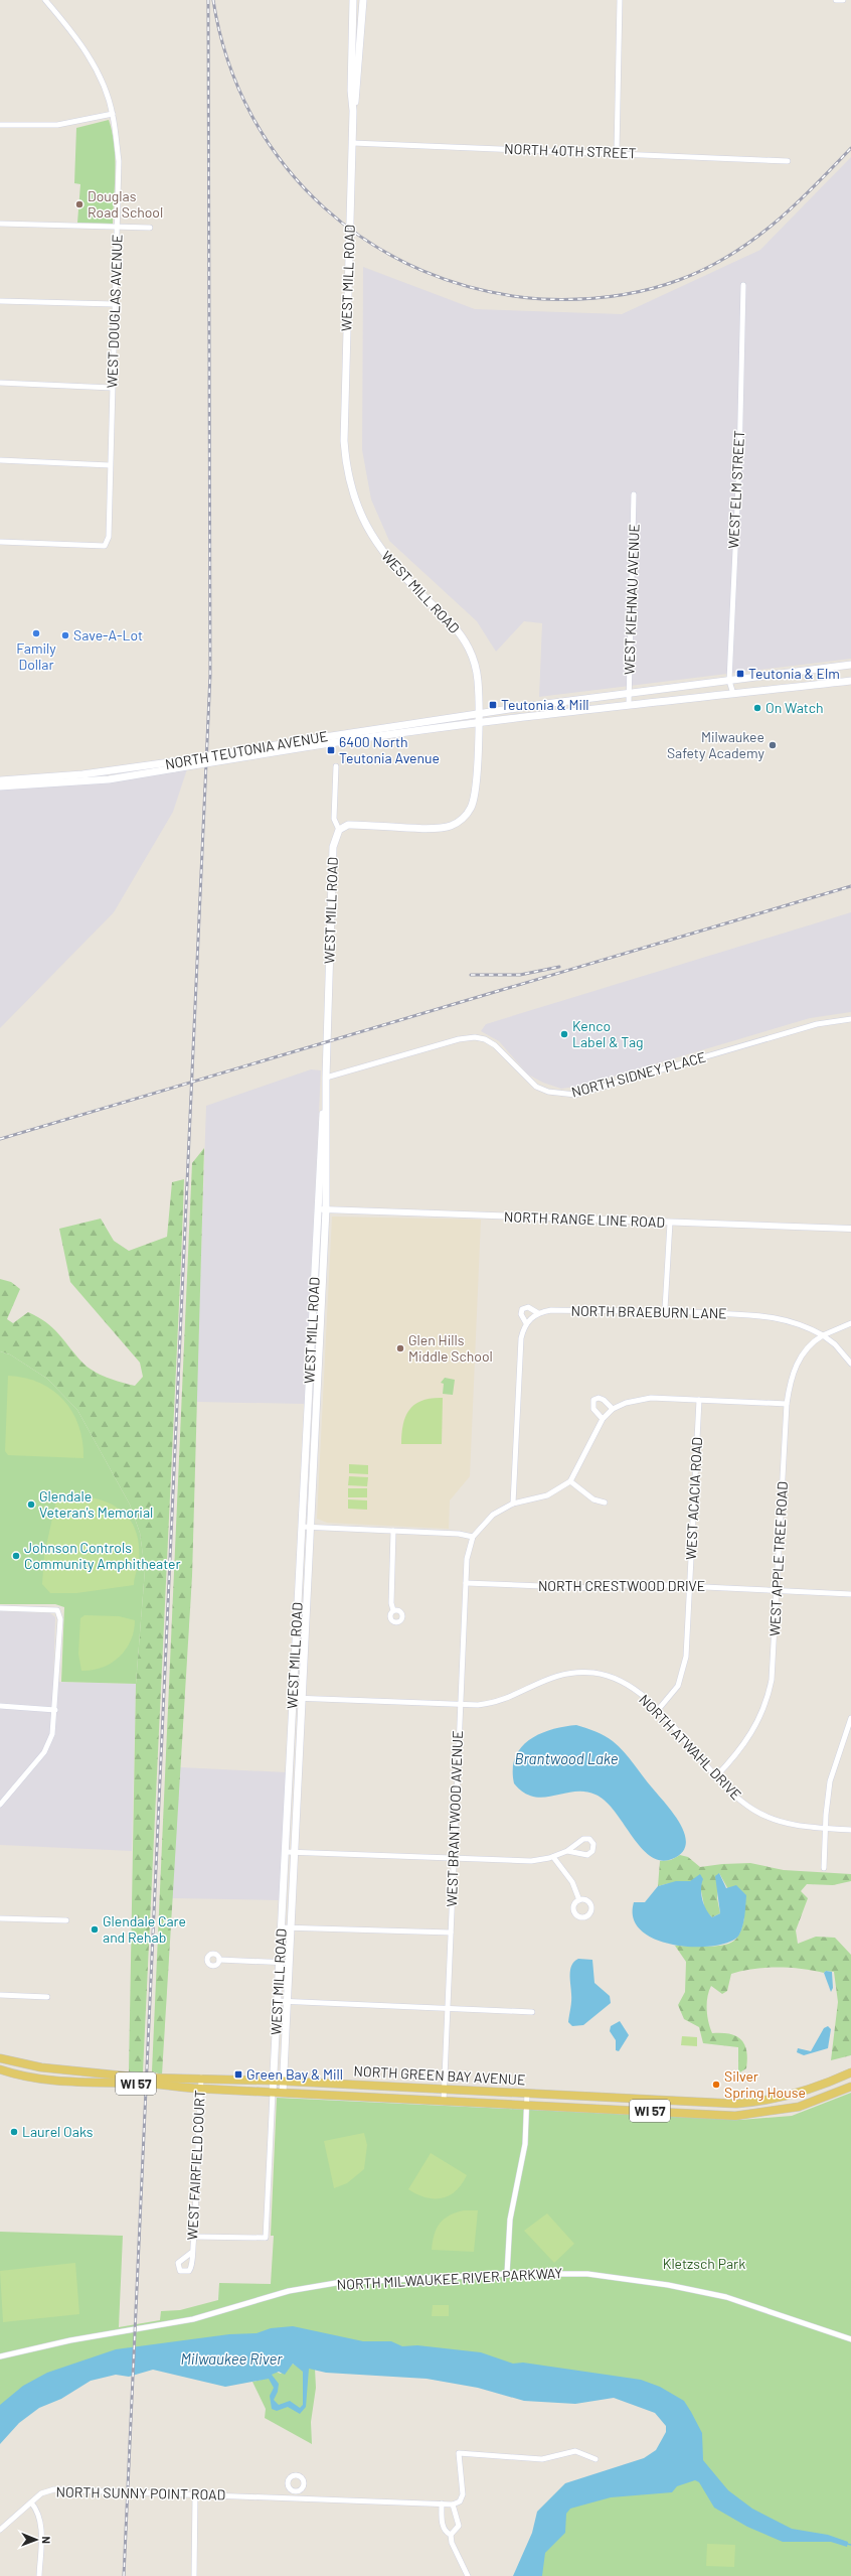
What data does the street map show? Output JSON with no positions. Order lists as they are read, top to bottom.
{
  "streets": {
    "main road": [
      "WEST MILL ROAD",
      "NORTH TEUTONIA AVENUE",
      "NORTH GREEN BAY AVENUE",
      "WI 57"
    ],
    "street": [
      "NORTH 40TH STREET",
      "WEST DOUGLAS AVENUE",
      "WEST ELM STREET",
      "WEST KIEHNAU AVENUE",
      "NORTH SIDNEY PLACE",
      "NORTH RANGE LINE ROAD",
      "NORTH BRAEBURN LANE",
      "WEST ACACIA ROAD",
      "WEST APPLE TREE ROAD",
      "NORTH CRESTWOOD DRIVE",
      "NORTH ATWAHL DRIVE",
      "WEST BRANTWOOD AVENUE",
      "WEST FAIRFIELD COURT",
      "NORTH MILWAUKEE RIVER PARKWAY",
      "NORTH SUNNY POINT ROAD"
    ]
  },
  "crossings": [
    ["NORTH 40TH STREET", "WEST MILL ROAD"],
    ["WEST MILL ROAD", "NORTH TEUTONIA AVENUE"],
    ["WEST MILL ROAD", "NORTH SIDNEY PLACE"],
    ["WEST MILL ROAD", "NORTH RANGE LINE ROAD"],
    ["WEST MILL ROAD", "NORTH ATWAHL DRIVE"],
    ["WEST MILL ROAD", "NORTH GREEN BAY AVENUE"],
    ["WEST MILL ROAD", "WEST FAIRFIELD COURT"],
    ["WEST ELM STREET", "NORTH TEUTONIA AVENUE"],
    ["WEST KIEHNAU AVENUE", "NORTH TEUTONIA AVENUE"],
    ["NORTH BRAEBURN LANE", "WEST APPLE TREE ROAD"],
    ["WEST ACACIA ROAD", "NORTH CRESTWOOD DRIVE"],
    ["WEST ACACIA ROAD", "NORTH ATWAHL DRIVE"],
    ["WEST APPLE TREE ROAD", "NORTH CRESTWOOD DRIVE"],
    ["WEST APPLE TREE ROAD", "NORTH ATWAHL DRIVE"],
    ["NORTH CRESTWOOD DRIVE", "WEST BRANTWOOD AVENUE"],
    ["NORTH ATWAHL DRIVE", "WEST BRANTWOOD AVENUE"],
    ["WEST BRANTWOOD AVENUE", "NORTH GREEN BAY AVENUE"],
    ["NORTH GREEN BAY AVENUE", "WEST FAIRFIELD COURT"]
  ],
  "water": ["Brantwood Lake", "Milwaukee River"],
  "parks": ["Kletzsch Park"],
  "places": {
    "other": [
      "Douglas Road School",
      "Family Dollar",
      "Save-A-Lot",
      "On Watch",
      "Milwaukee Safety Academy",
      "Kenco Label & Tag",
      "Glen Hills Middle School",
      "Glendale Veteran's Memorial",
      "Johnson Controls Community Amphitheater",
      "Glendale Care and Rehab",
      "Silver Spring House",
      "Laurel Oaks"
    ],
    "transit": [
      "Teutonia & Elm",
      "Teutonia & Mill",
      "6400 North Teutonia Avenue",
      "Green Bay & Mill"
    ]
  },
  "north": "right"
}
